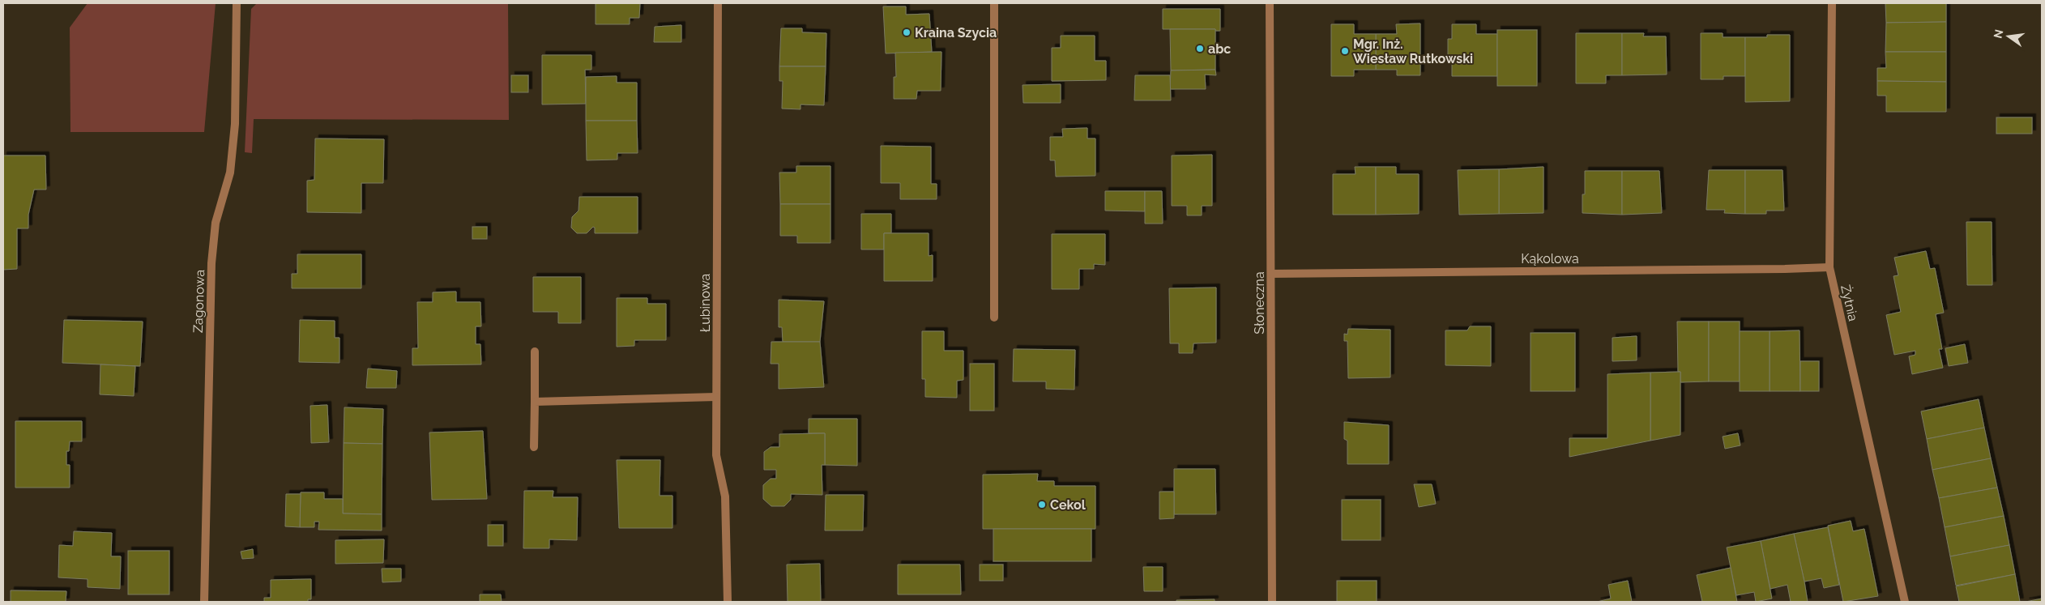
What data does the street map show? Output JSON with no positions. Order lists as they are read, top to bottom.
{
  "streets": {
    "street": [
      "Kąkolowa",
      "Zagonowa",
      "Łubinowa",
      "Słoneczna",
      "Żytnia"
    ]
  },
  "crossings": [
    ["Kąkolowa", "Słoneczna"],
    ["Kąkolowa", "Żytnia"]
  ],
  "places": [
    "Kraina Szycia",
    "abc",
    "Mgr. Inż. Wiesław Rutkowski",
    "Cekol"
  ],
  "north": "left"
}
